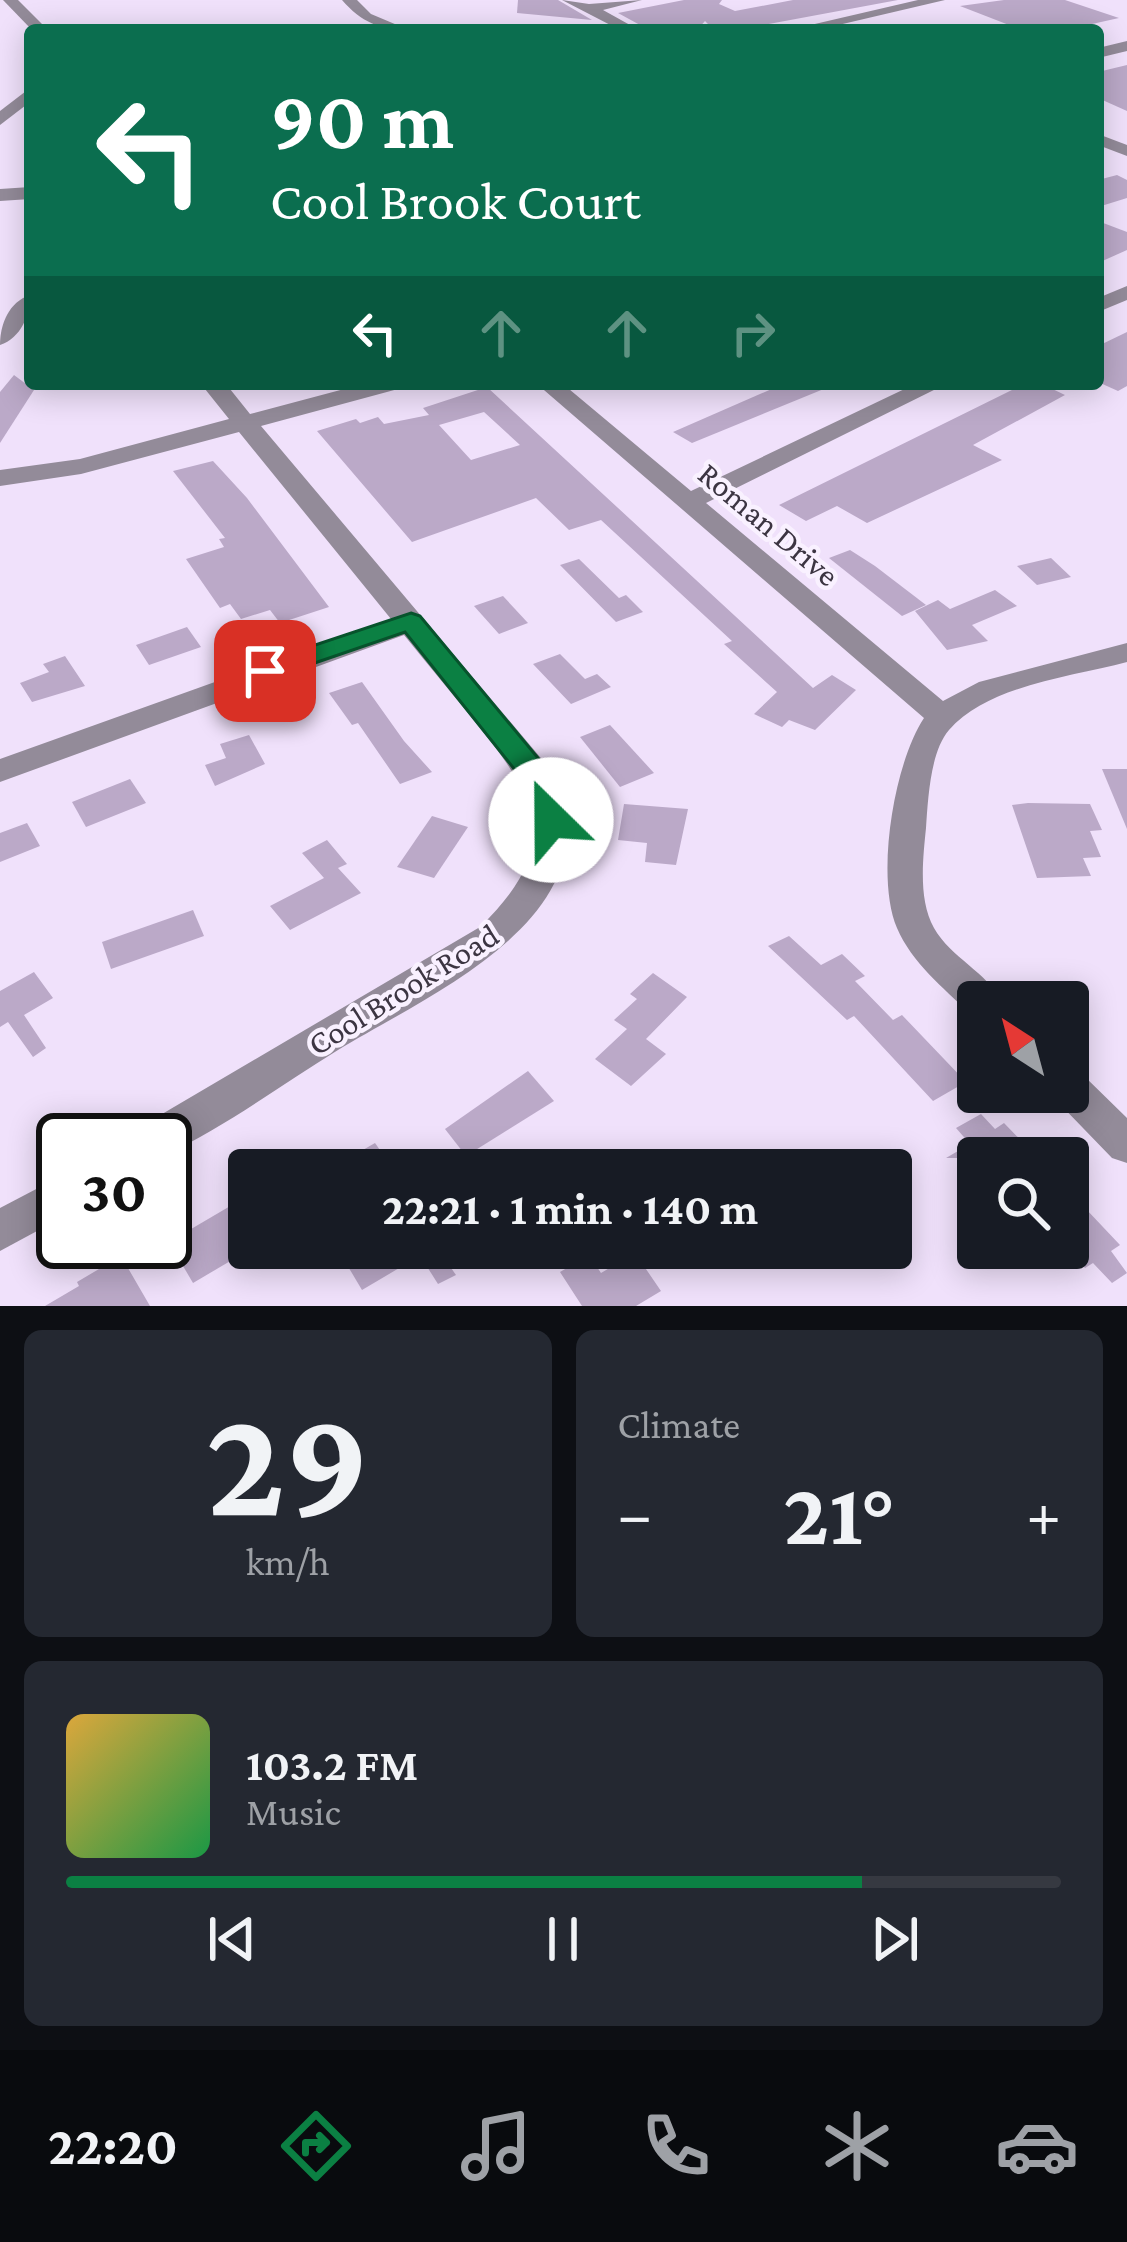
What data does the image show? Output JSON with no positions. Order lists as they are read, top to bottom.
{
  "streets": {
    "street": ["Roman Drive", "Cool Brook Road"]
  },
  "north": "top left",
  "page": {
    "turn": ["90 m", "Cool Brook Court"],
    "limit": "30",
    "trip": "22:21 · 1 min · 140 m",
    "tile": [
      ["29", "km/h"],
      "Climate"
    ],
    "heat": ["−", "21°", "+"],
    "song": ["103.2 FM", "Music"],
    "tabs": "22:20"
  }
}
